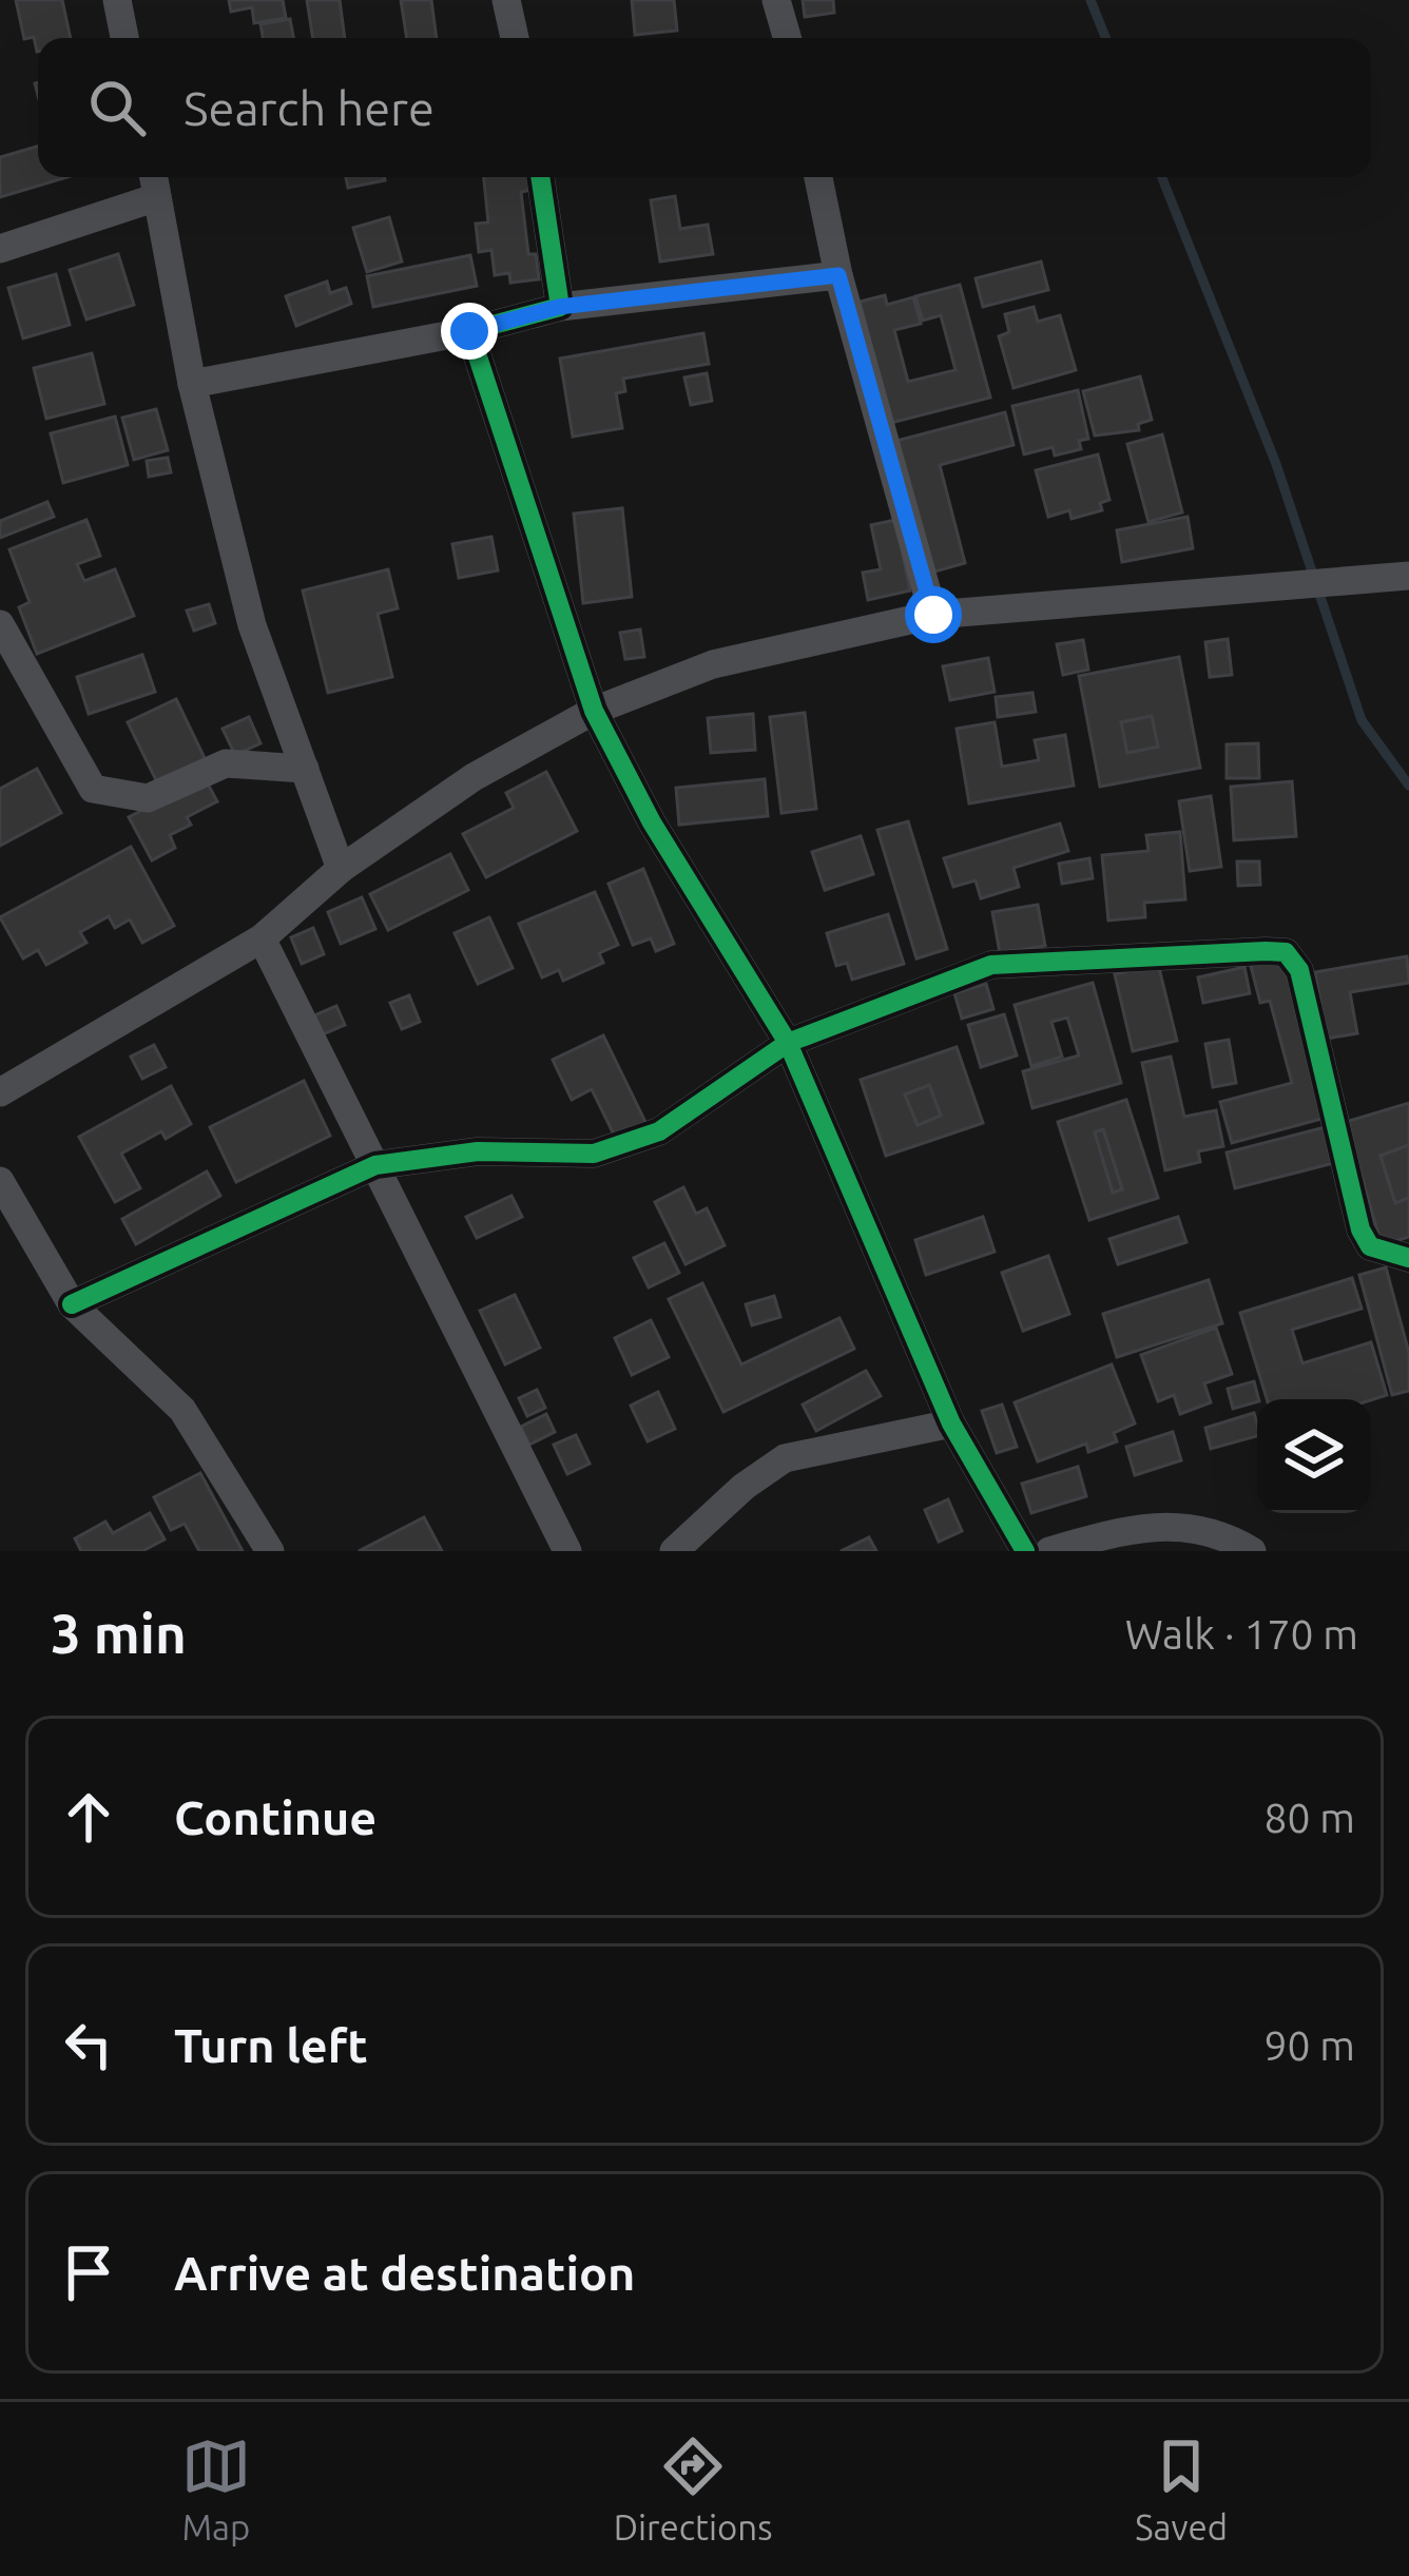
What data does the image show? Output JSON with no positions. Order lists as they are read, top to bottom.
{
  "page": {
    "search": "Search here",
    "heading": ["3 min", "Walk · 170 m"],
    "list": [
      ["Continue", "80 m"],
      ["Turn left", "90 m"],
      "Arrive at destination"
    ],
    "nav": ["Map", "Directions", "Saved"]
  }
}
